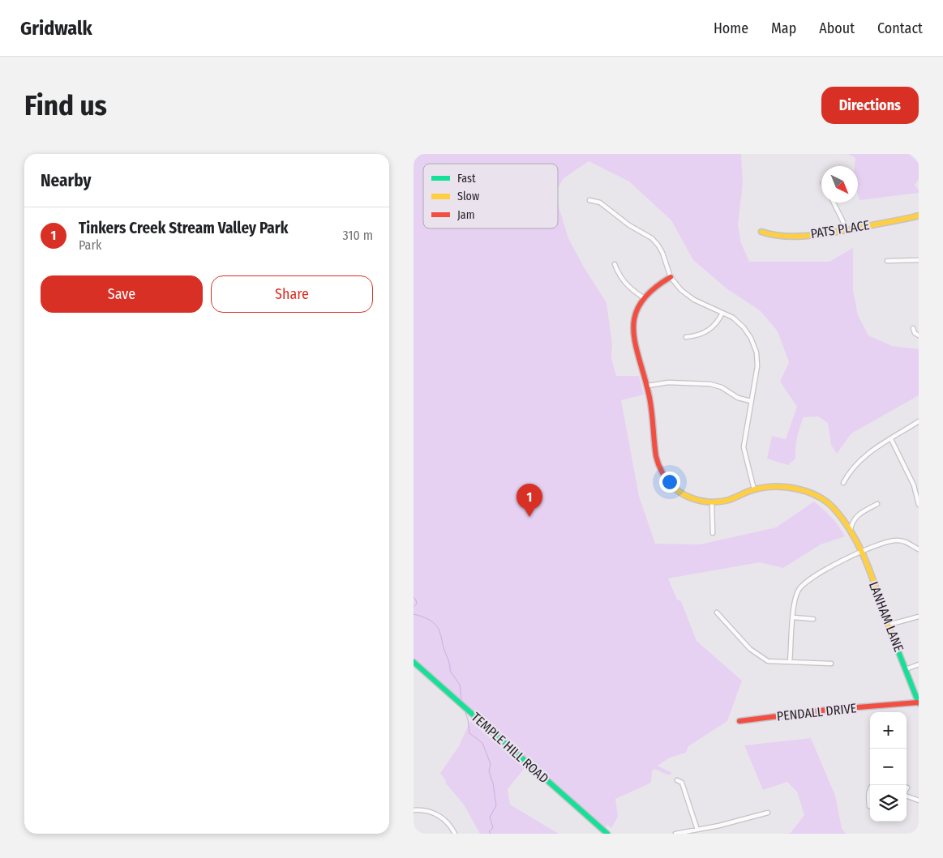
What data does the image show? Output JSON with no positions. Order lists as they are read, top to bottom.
{
  "streets": {
    "street": [
      "PATS PLACE",
      "LANHAM LANE",
      "PENDALL DRIVE",
      "TEMPLE HILL ROAD"
    ]
  },
  "crossings": [
    ["LANHAM LANE", "PENDALL DRIVE"]
  ],
  "legend": ["Fast", "Slow", "Jam"],
  "north": "bottom right",
  "page": {
    "header": "Gridwalk",
    "nav": [
      "Home",
      "Map",
      "About",
      "Contact"
    ],
    "buttons": [
      "Directions",
      ["Save", "Share"]
    ],
    "title": "Find us",
    "heading": "Nearby",
    "list": [
      {
        "mark": "1",
        "name": "Tinkers Creek Stream Valley Park",
        "note": "Park",
        "value": "310 m"
      }
    ],
    "pins": "1",
    "map_buttons": ["+", "−"]
  }
}
